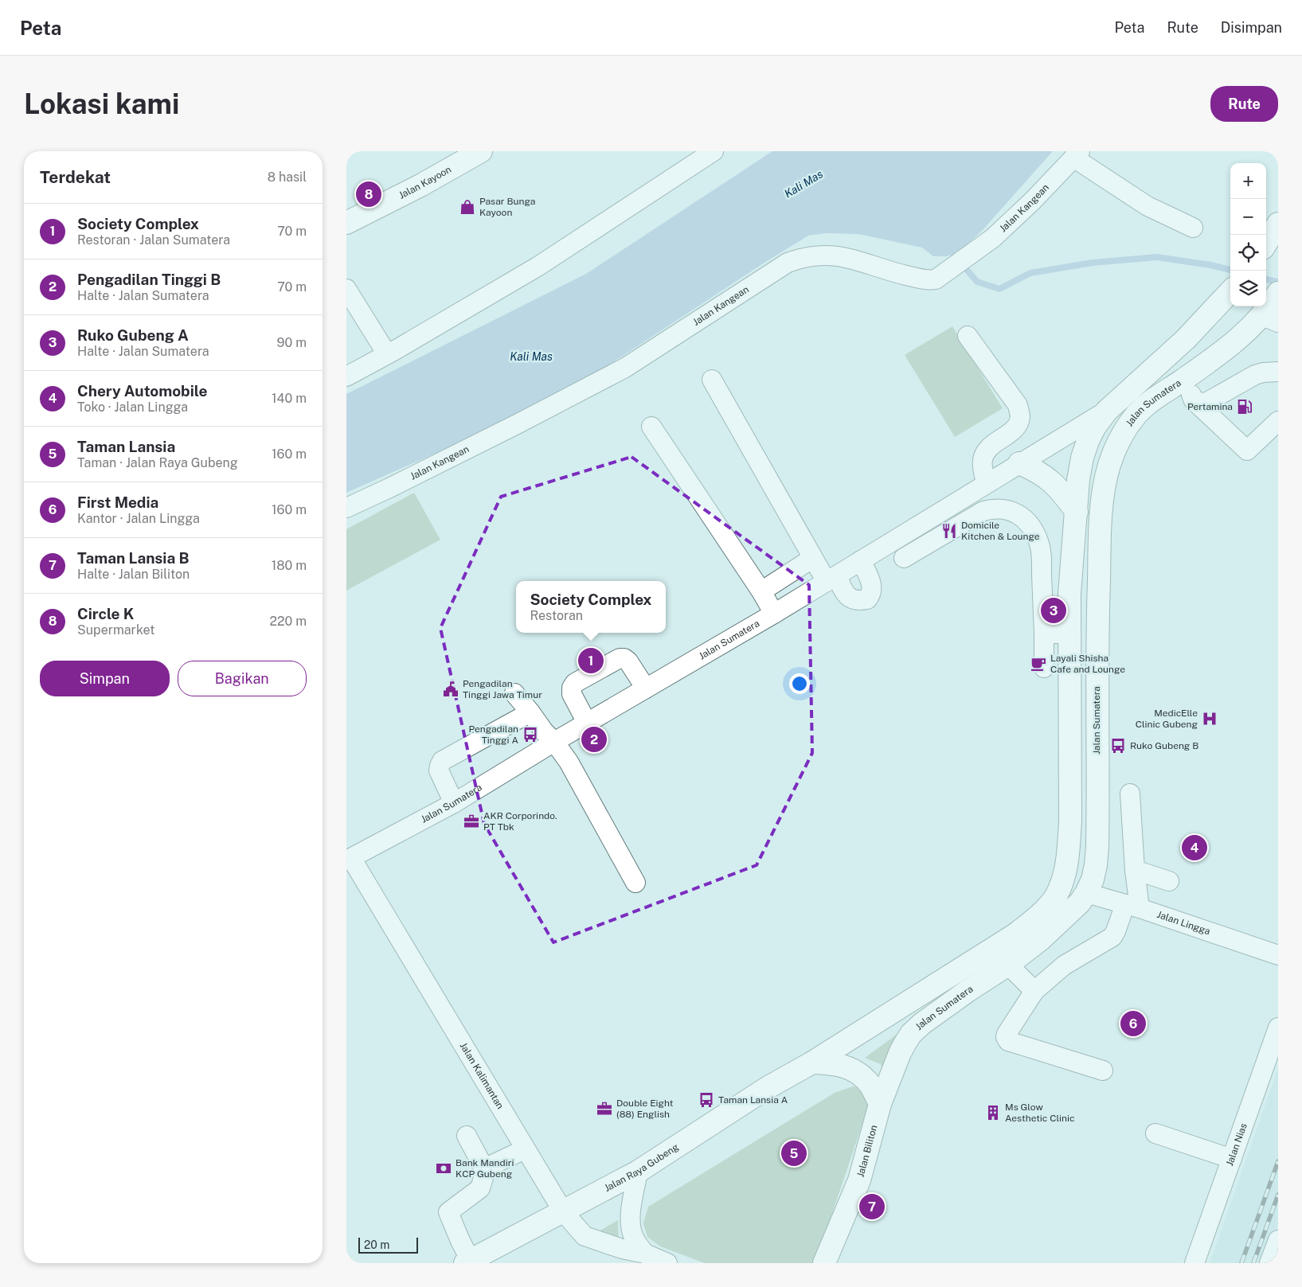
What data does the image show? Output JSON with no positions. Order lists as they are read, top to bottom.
{
  "streets": {
    "main road": [
      "Jalan Kayoon",
      "Jalan Sumatera",
      "Jalan Biliton",
      "Jalan Raya Gubeng"
    ],
    "street": [
      "Jalan Kangean",
      "Jalan Lingga",
      "Jalan Kalimantan",
      "Jalan Nias"
    ]
  },
  "crossings": [
    ["Jalan Sumatera", "Jalan Lingga"],
    ["Jalan Sumatera", "Jalan Kalimantan"],
    ["Jalan Sumatera", "Jalan Biliton"],
    ["Jalan Sumatera", "Jalan Raya Gubeng"],
    ["Jalan Kalimantan", "Jalan Raya Gubeng"]
  ],
  "water": ["Kali Mas"],
  "places": {
    "shop": ["Pasar Bunga Kayoon"],
    "fuel station": ["Pertamina"],
    "restaurant": ["Domicile Kitchen & Lounge"],
    "cafe": ["Layali Shisha Cafe and Lounge"],
    "public building": ["Pengadilan Tinggi Jawa Timur"],
    "hospital": ["MedicElle Clinic Gubeng"],
    "bus stop": ["Pengadilan Tinggi A", "Ruko Gubeng B", "Taman Lansia A"],
    "office": ["AKR Corporindo. PT Tbk", "Double Eight (88) English"],
    "building": ["Ms Glow Aesthetic Clinic"],
    "bank": ["Bank Mandiri KCP Gubeng"]
  },
  "scale_bar": "20 m",
  "page": {
    "header": "Peta",
    "nav": ["Peta", "Rute", "Disimpan"],
    "buttons": [
      "Rute",
      ["Simpan", "Bagikan"]
    ],
    "title": "Lokasi kami",
    "heading": ["Terdekat", "8 hasil"],
    "map_buttons": ["+", "−"],
    "pins": [
      "8",
      "3",
      "1",
      "2",
      "4",
      "6",
      "5",
      "7"
    ],
    "list": [
      {
        "mark": "1",
        "name": "Society Complex",
        "note": "Restoran · Jalan Sumatera",
        "value": "70 m"
      },
      {
        "mark": "2",
        "name": "Pengadilan Tinggi B",
        "note": "Halte · Jalan Sumatera",
        "value": "70 m"
      },
      {
        "mark": "3",
        "name": "Ruko Gubeng A",
        "note": "Halte · Jalan Sumatera",
        "value": "90 m"
      },
      {
        "mark": "4",
        "name": "Chery Automobile",
        "note": "Toko · Jalan Lingga",
        "value": "140 m"
      },
      {
        "mark": "5",
        "name": "Taman Lansia",
        "note": "Taman · Jalan Raya Gubeng",
        "value": "160 m"
      },
      {
        "mark": "6",
        "name": "First Media",
        "note": "Kantor · Jalan Lingga",
        "value": "160 m"
      },
      {
        "mark": "7",
        "name": "Taman Lansia B",
        "note": "Halte · Jalan Biliton",
        "value": "180 m"
      },
      {
        "mark": "8",
        "name": "Circle K",
        "note": "Supermarket",
        "value": "220 m"
      }
    ],
    "popup": ["Society Complex", "Restoran"],
    "scale": "20 m"
  }
}
